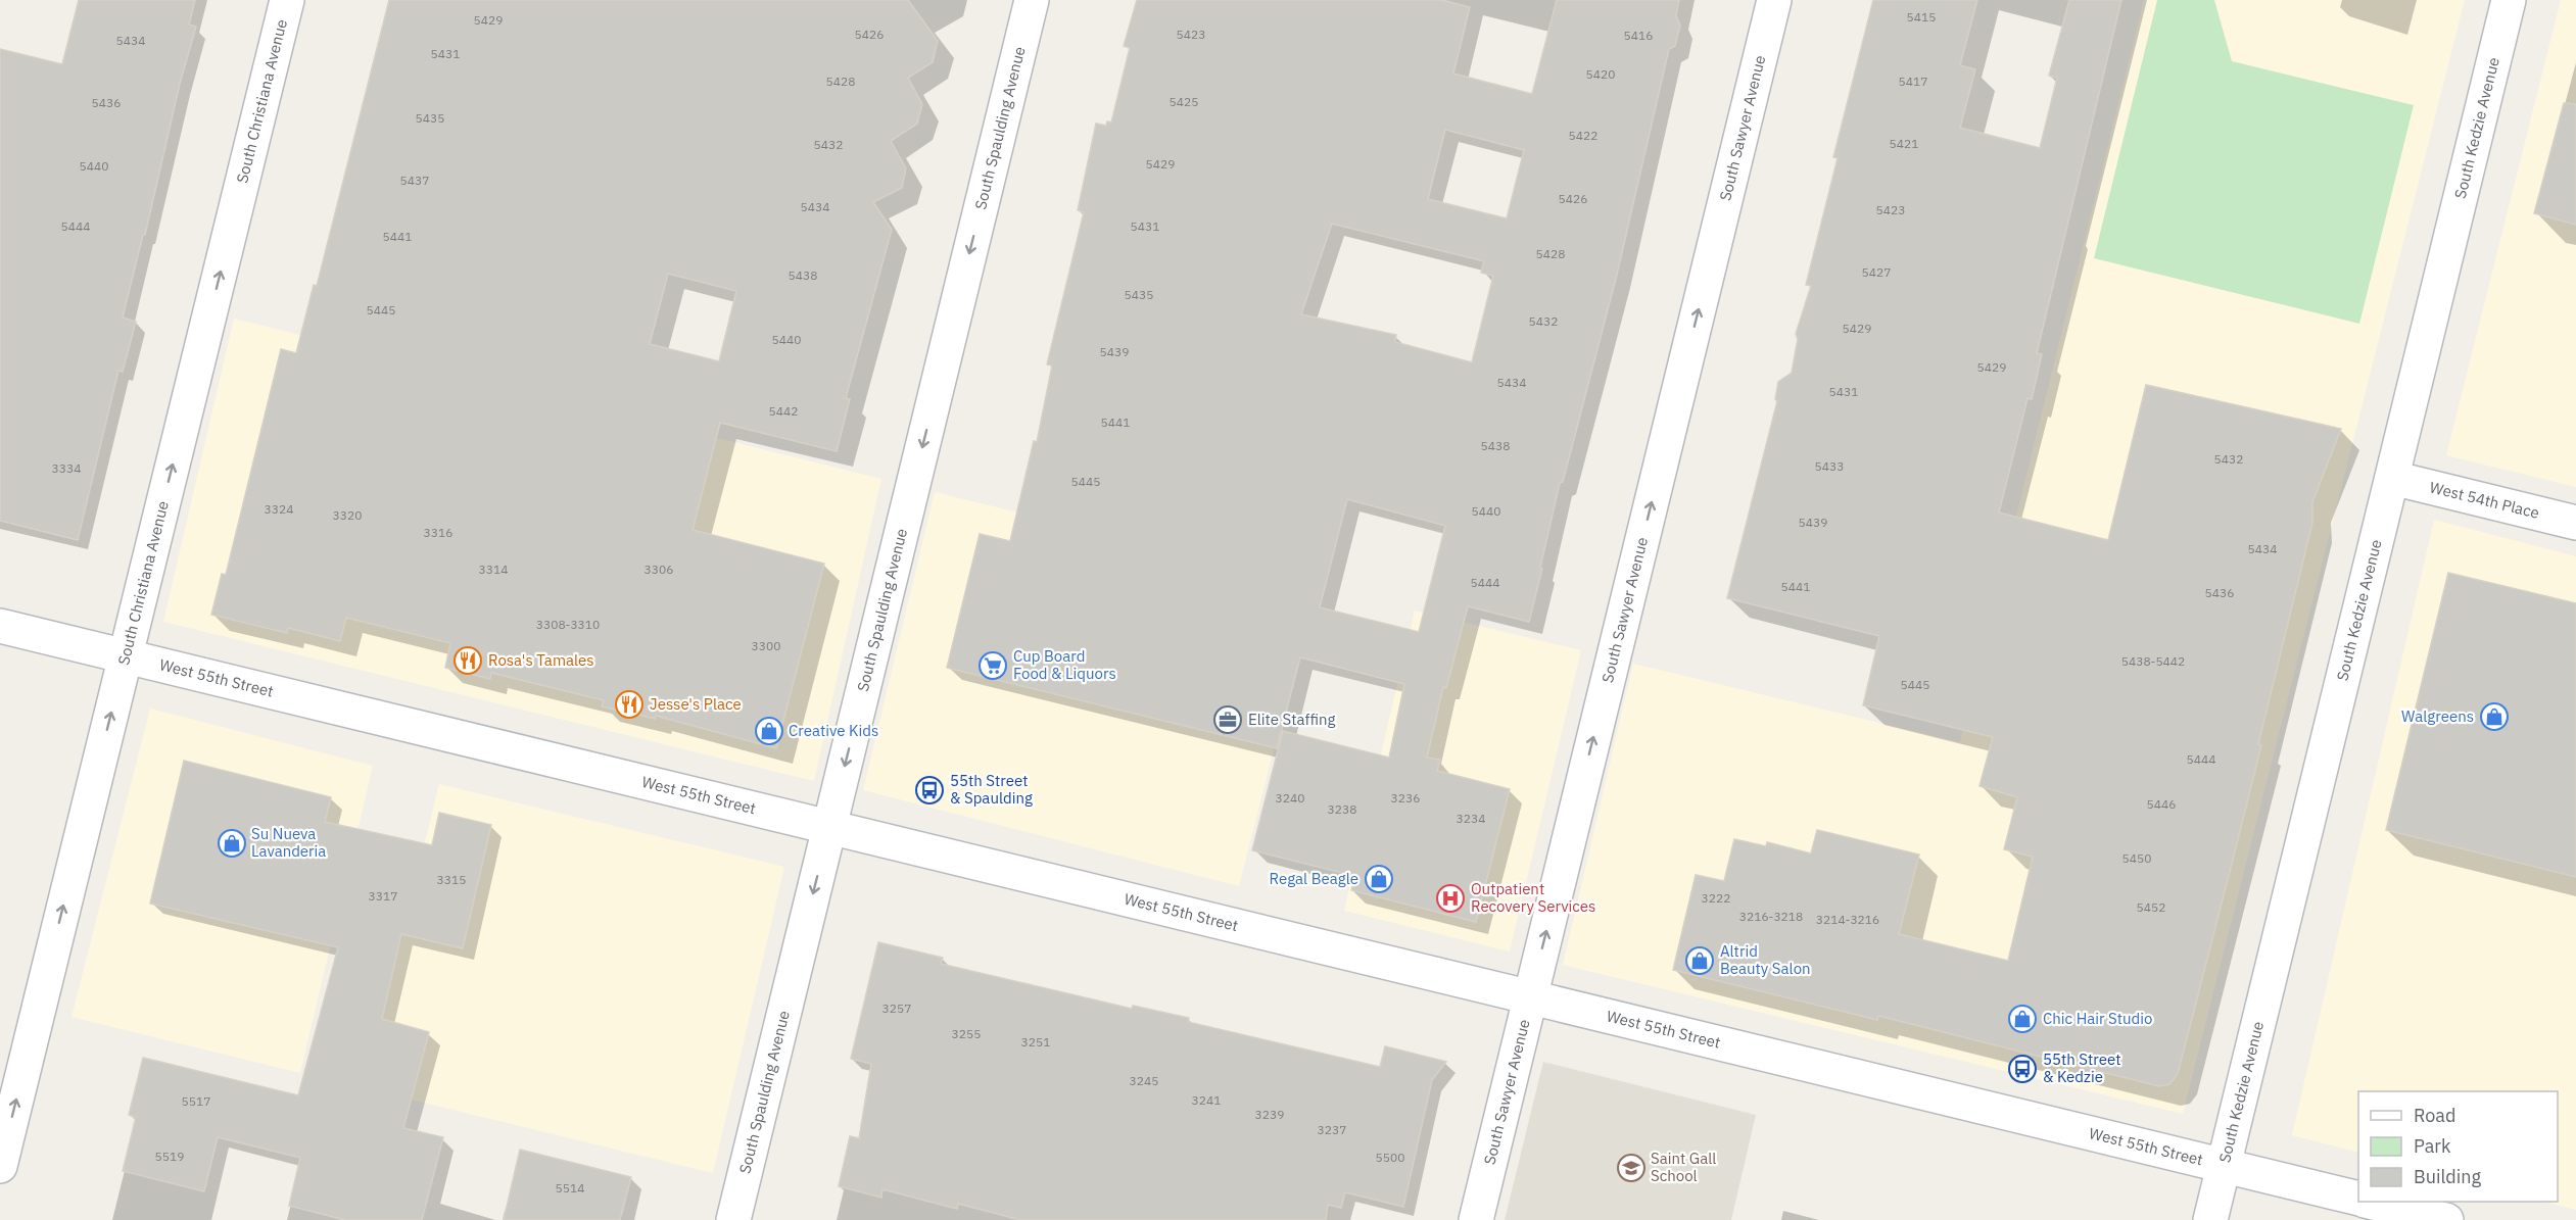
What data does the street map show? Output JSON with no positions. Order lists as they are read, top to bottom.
{
  "streets": {
    "street": [
      "South Christiana Avenue",
      "South Spaulding Avenue",
      "South Sawyer Avenue",
      "South Kedzie Avenue",
      "West 54th Place",
      "West 55th Street"
    ]
  },
  "crossings": [
    ["South Christiana Avenue", "West 55th Street"],
    ["South Spaulding Avenue", "West 55th Street"],
    ["South Sawyer Avenue", "West 55th Street"],
    ["South Kedzie Avenue", "West 54th Place"],
    ["South Kedzie Avenue", "West 55th Street"]
  ],
  "one_way": ["South Christiana Avenue", "South Spaulding Avenue", "South Sawyer Avenue"],
  "places": {
    "restaurant": ["Rosa's Tamales", "Jesse's Place"],
    "supermarket": ["Cup Board Food & Liquors"],
    "shop": [
      "Walgreens",
      "Creative Kids",
      "Su Nueva Lavanderia",
      "Regal Beagle",
      "Altrid Beauty Salon",
      "Chic Hair Studio"
    ],
    "office": ["Elite Staffing"],
    "bus stop": ["55th Street & Spaulding", "55th Street & Kedzie"],
    "hospital": ["Outpatient Recovery Services"],
    "school or university": ["Saint Gall School"]
  },
  "house_numbers": [
    "5415",
    "5429",
    "5426",
    "5423",
    "5416",
    "5434",
    "5431",
    "5420",
    "5428",
    "5417",
    "5425",
    "5436",
    "5435",
    "5422",
    "5421",
    "5432",
    "5429",
    "5440",
    "5437",
    "5426",
    "5434",
    "5423",
    "5444",
    "5431",
    "5441",
    "5428",
    "5427",
    "5438",
    "5435",
    "5445",
    "5432",
    "5429",
    "5440",
    "5439",
    "5429",
    "5434",
    "5431",
    "5442",
    "5441",
    "5438",
    "5432",
    "5433",
    "3334",
    "5445",
    "3324",
    "5440",
    "3320",
    "5439",
    "3316",
    "5434",
    "3314",
    "3306",
    "5444",
    "5441",
    "5436",
    "3308-3310",
    "3300",
    "5438-5442",
    "5445",
    "5444",
    "3240",
    "3236",
    "5446",
    "3238",
    "3234",
    "5450",
    "3315",
    "3317",
    "3222",
    "5452",
    "3216-3218",
    "3214-3216",
    "3257",
    "3255",
    "3251",
    "3245",
    "3241",
    "5517",
    "3239",
    "3237",
    "5519",
    "5500",
    "5514"
  ],
  "legend": ["Road", "Park", "Building"]
}
